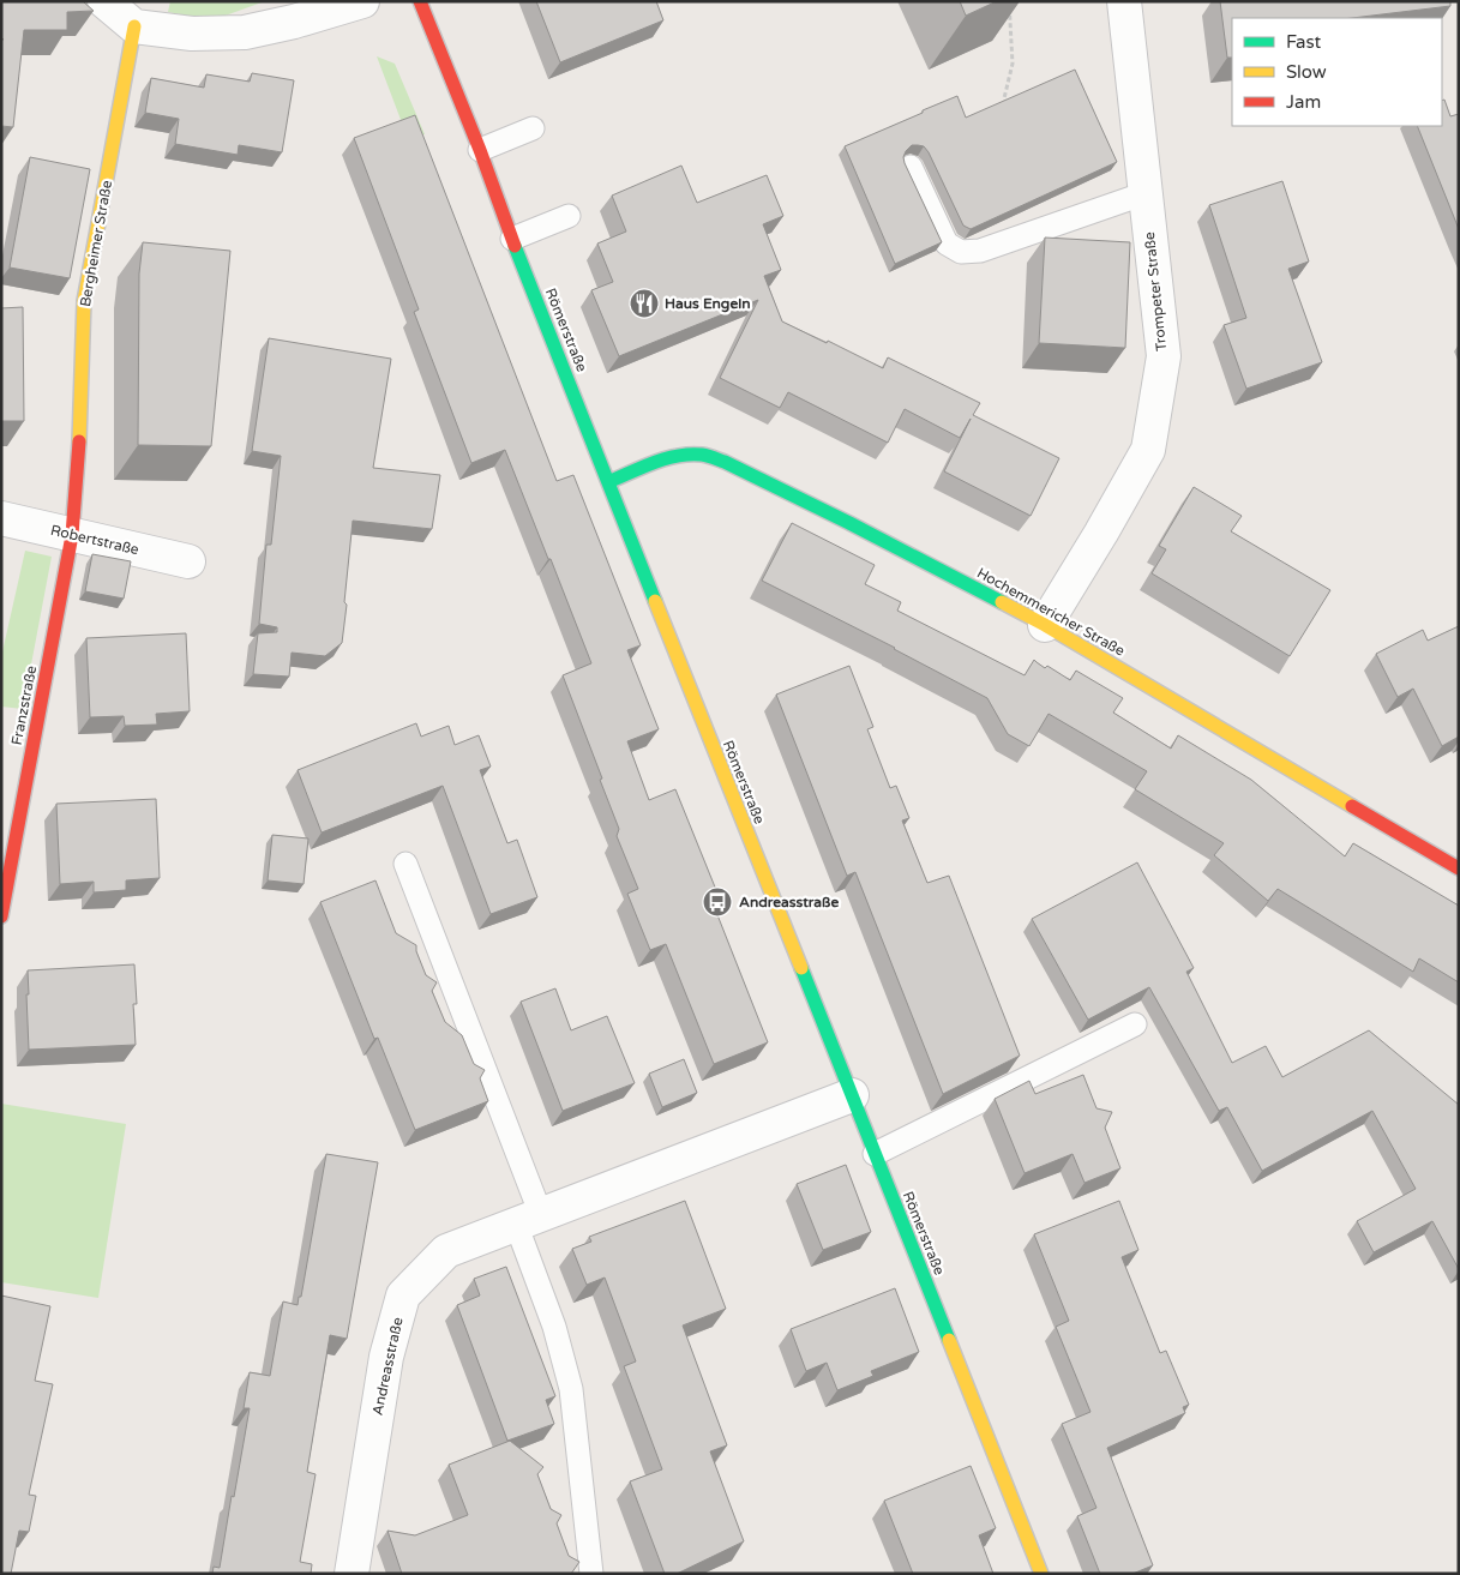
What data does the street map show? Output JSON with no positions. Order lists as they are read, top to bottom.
{
  "streets": {
    "street": [
      "Bergheimer Straße",
      "Trompeter Straße",
      "Römerstraße",
      "Robertstraße",
      "Hochemmericher Straße",
      "Franzstraße",
      "Andreasstraße"
    ]
  },
  "crossings": [
    ["Bergheimer Straße", "Robertstraße"],
    ["Bergheimer Straße", "Franzstraße"],
    ["Trompeter Straße", "Hochemmericher Straße"],
    ["Römerstraße", "Hochemmericher Straße"],
    ["Römerstraße", "Andreasstraße"],
    ["Robertstraße", "Franzstraße"]
  ],
  "places": {
    "restaurant": ["Haus Engeln"],
    "bus stop": ["Andreasstraße"]
  },
  "legend": ["Fast", "Slow", "Jam"]
}
